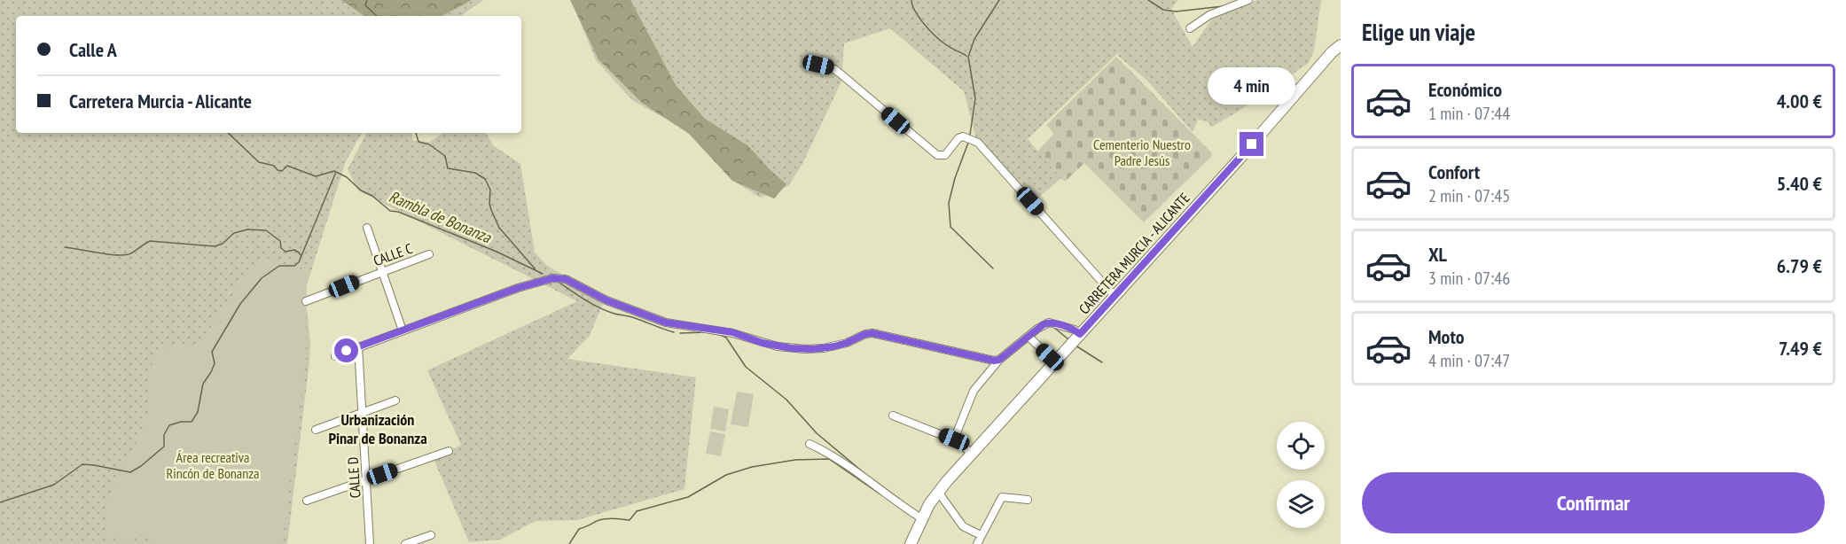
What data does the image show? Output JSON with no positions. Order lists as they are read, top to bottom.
{
  "streets": {
    "highway": ["CARRETERA MURCIA - ALICANTE"],
    "street": ["CALLE C", "CALLE D"]
  },
  "districts": ["Urbanización Pinar de Bonanza"],
  "water": ["Rambla de Bonanza"],
  "parks": ["Cementerio Nuestro Padre Jesús", "Área recreativa Rincón de Bonanza"],
  "page": {
    "heading": "Elige un viaje",
    "banner": ["Calle A", "Carretera Murcia - Alicante"],
    "list": [
      {
        "name": "Económico",
        "note": "1 min · 07:44",
        "value": "4.00 €"
      },
      {
        "name": "Confort",
        "note": "2 min · 07:45",
        "value": "5.40 €"
      },
      {
        "name": "XL",
        "note": "3 min · 07:46",
        "value": "6.79 €"
      },
      {
        "name": "Moto",
        "note": "4 min · 07:47",
        "value": "7.49 €"
      }
    ],
    "bubble": "4 min",
    "buttons": "Confirmar"
  }
}
